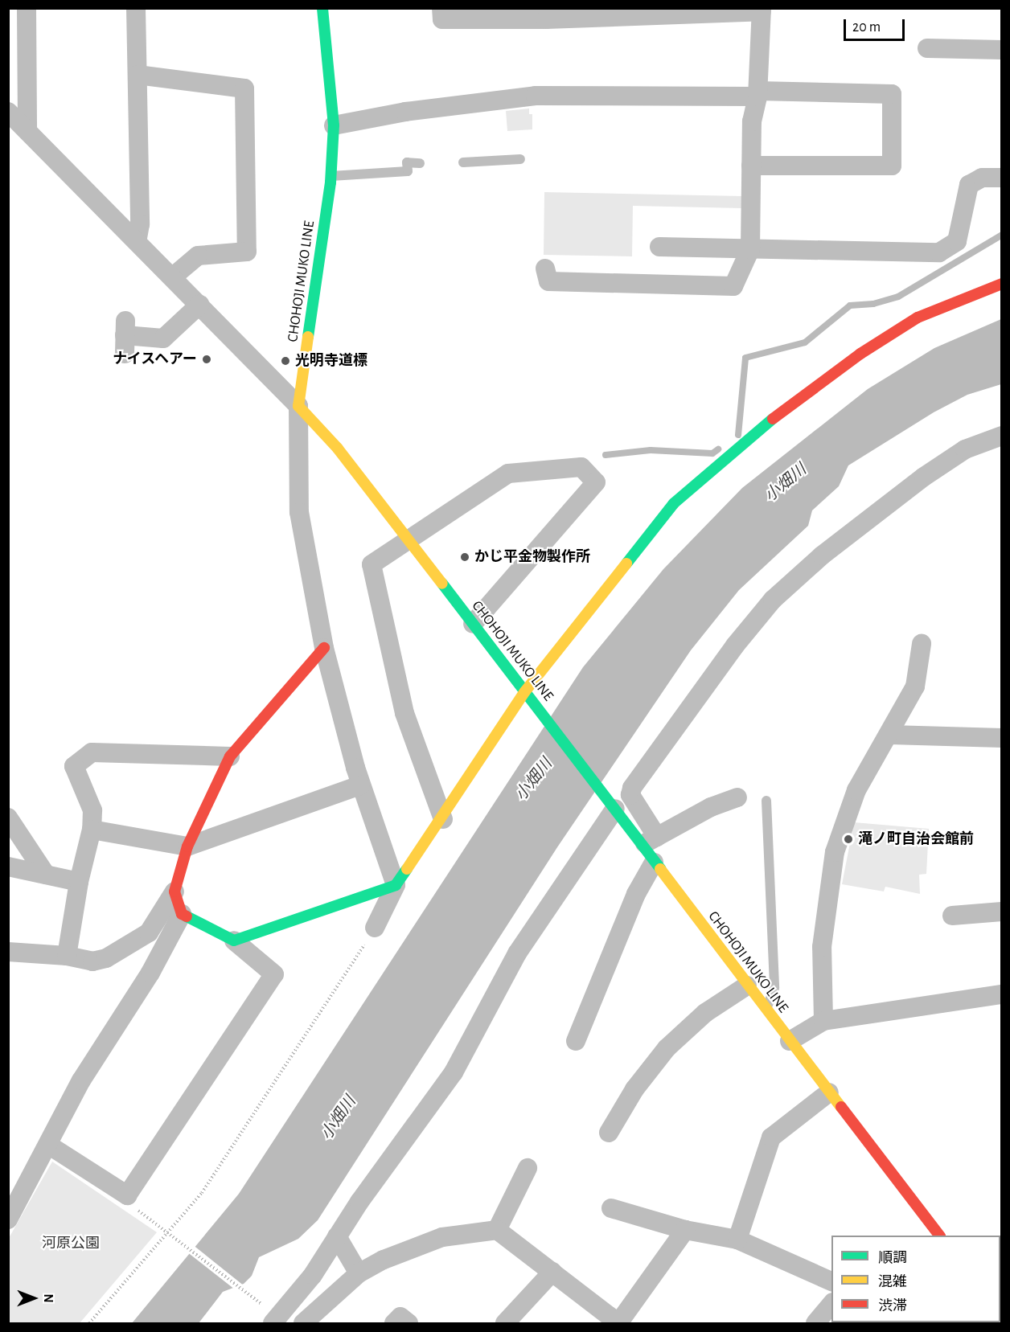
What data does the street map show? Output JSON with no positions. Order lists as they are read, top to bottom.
{
  "streets": {
    "main road": ["CHOHOJI MUKO LINE"]
  },
  "water": ["小畑川"],
  "parks": ["河原公園"],
  "places": [
    "ナイスヘアー",
    "光明寺道標",
    "かじ平金物製作所",
    "滝ノ町自治会館前"
  ],
  "legend": ["順調", "混雑", "渋滞"],
  "scale_bar": "20 m",
  "north": "right"
}
